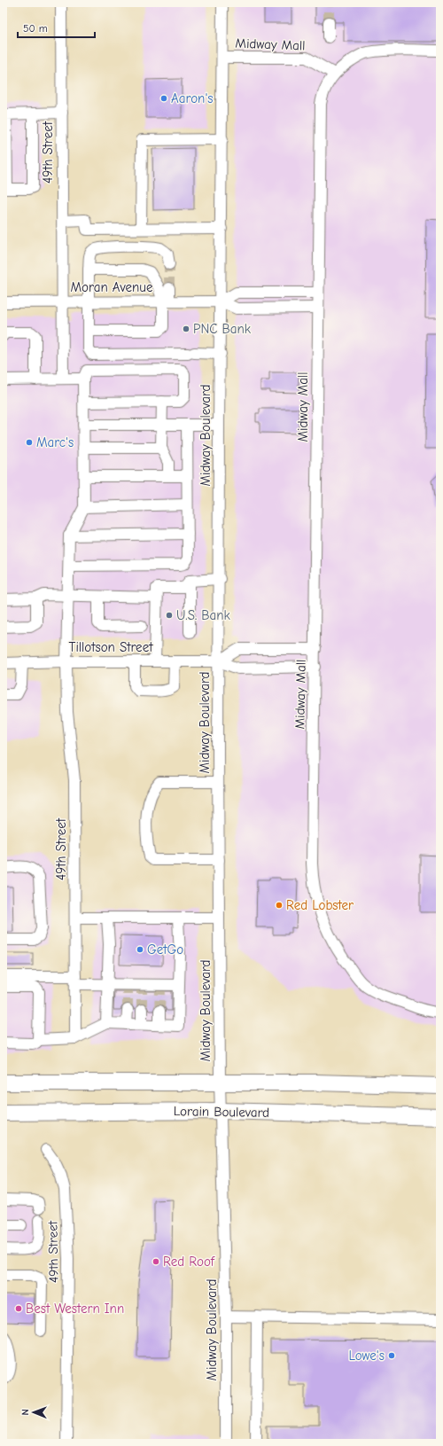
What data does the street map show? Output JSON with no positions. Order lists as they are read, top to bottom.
{
  "streets": {
    "highway": ["Lorain Boulevard"],
    "street": [
      "Midway Mall",
      "49th Street",
      "Moran Avenue",
      "Midway Boulevard",
      "Tillotson Street"
    ]
  },
  "crossings": [
    ["Midway Mall", "Moran Avenue"],
    ["Midway Mall", "Midway Boulevard"],
    ["Midway Mall", "Tillotson Street"],
    ["49th Street", "Moran Avenue"],
    ["49th Street", "Tillotson Street"],
    ["Moran Avenue", "Midway Boulevard"],
    ["Midway Boulevard", "Tillotson Street"],
    ["Midway Boulevard", "Lorain Boulevard"]
  ],
  "places": [
    "Aaron's",
    "PNC Bank",
    "Marc's",
    "U.S. Bank",
    "Red Lobster",
    "GetGo",
    "Red Roof",
    "Best Western Inn",
    "Lowe's"
  ],
  "scale_bar": "50 m",
  "north": "left"
}
